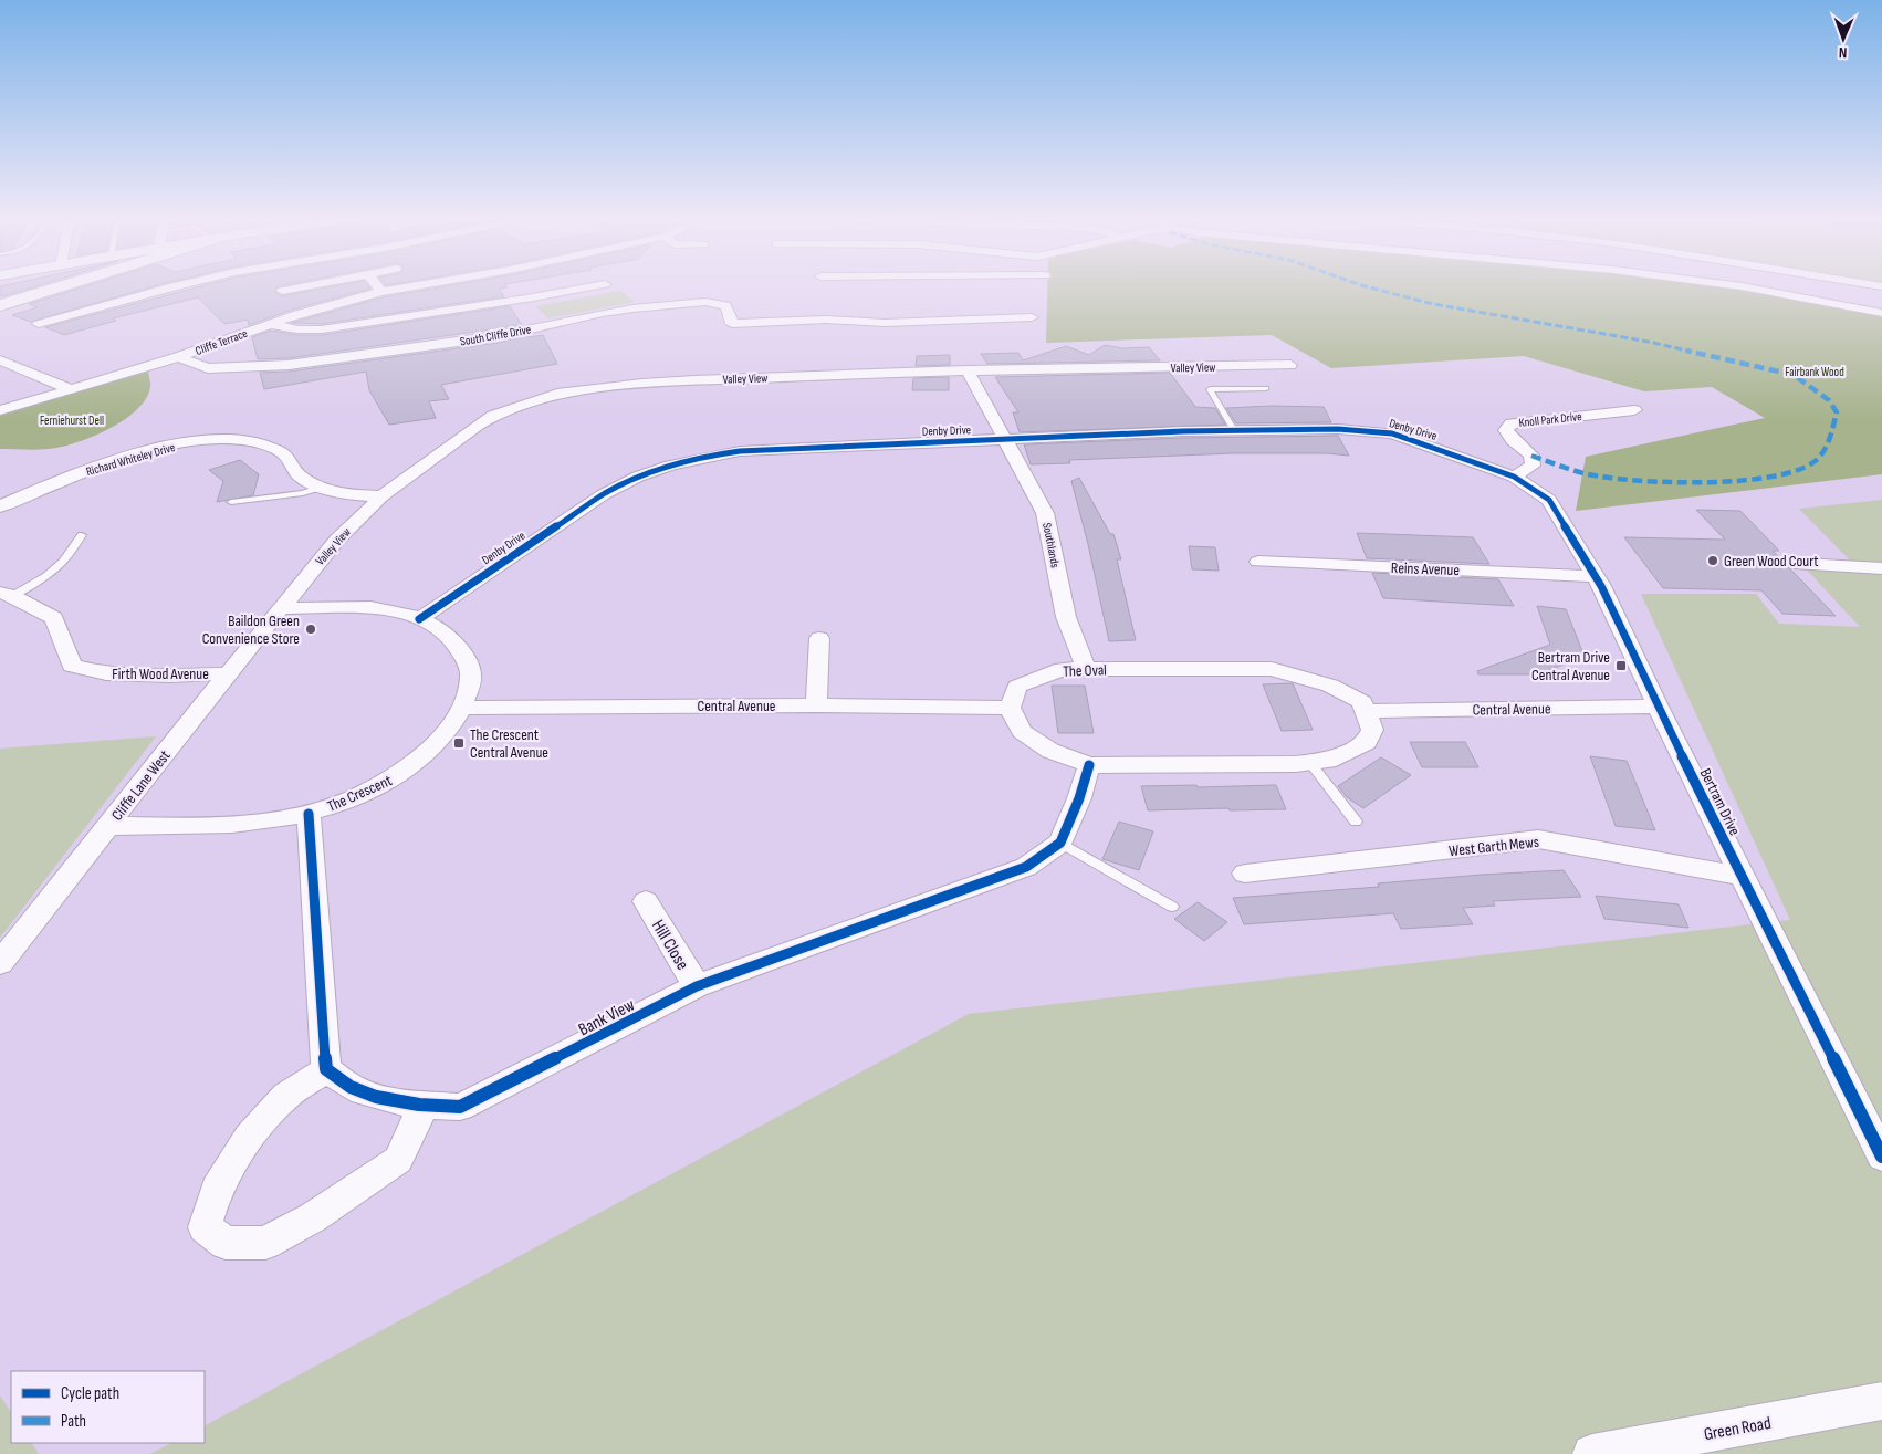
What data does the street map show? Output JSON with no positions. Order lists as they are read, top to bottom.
{
  "streets": {
    "street": [
      "South Cliffe Drive",
      "Cliffe Terrace",
      "Valley View",
      "Knoll Park Drive",
      "Denby Drive",
      "Richard Whiteley Drive",
      "Southlands",
      "Reins Avenue",
      "The Oval",
      "Firth Wood Avenue",
      "Central Avenue",
      "Cliffe Lane West",
      "The Crescent",
      "Bertram Drive",
      "West Garth Mews",
      "Hill Close",
      "Bank View",
      "Green Road"
    ]
  },
  "crossings": [
    ["South Cliffe Drive", "Cliffe Terrace"],
    ["Valley View", "Richard Whiteley Drive"],
    ["Valley View", "Southlands"],
    ["Valley View", "Cliffe Lane West"],
    ["Valley View", "The Crescent"],
    ["Knoll Park Drive", "Denby Drive"],
    ["Knoll Park Drive", "Bertram Drive"],
    ["Denby Drive", "Southlands"],
    ["Denby Drive", "The Crescent"],
    ["Denby Drive", "Bertram Drive"],
    ["Southlands", "The Oval"],
    ["Reins Avenue", "Bertram Drive"],
    ["The Oval", "Central Avenue"],
    ["Firth Wood Avenue", "Cliffe Lane West"],
    ["Central Avenue", "The Crescent"],
    ["Central Avenue", "Bertram Drive"],
    ["Cliffe Lane West", "The Crescent"],
    ["Bertram Drive", "West Garth Mews"],
    ["Hill Close", "Bank View"]
  ],
  "parks": ["Fairbank Wood", "Ferniehurst Dell"],
  "places": {
    "other": ["Green Wood Court", "Baildon Green Convenience Store"],
    "transit": ["Bertram Drive Central Avenue", "The Crescent Central Avenue"]
  },
  "legend": ["Cycle path", "Path"],
  "north": "bottom"
}
